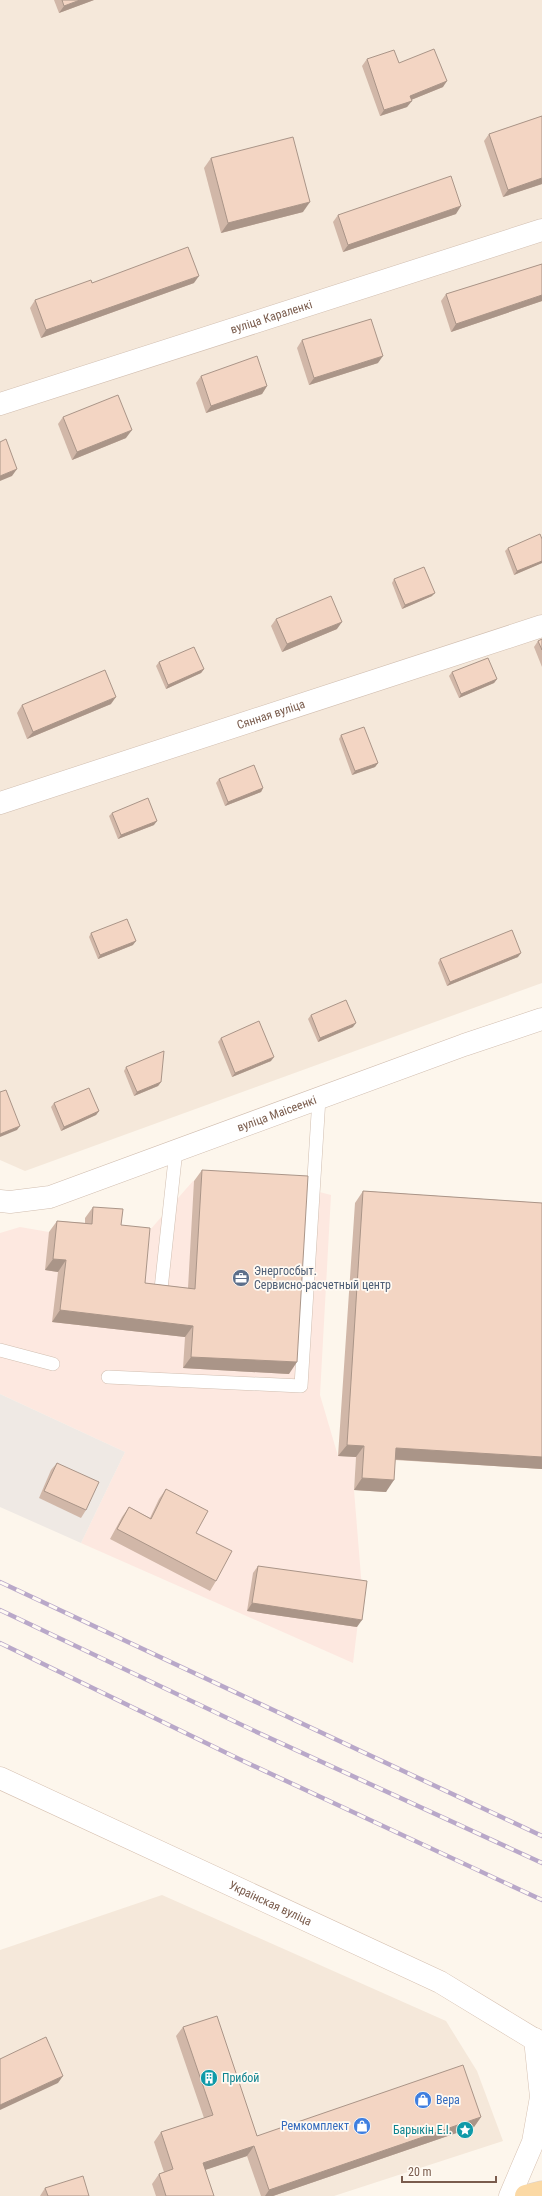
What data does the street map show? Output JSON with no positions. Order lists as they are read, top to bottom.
{
  "streets": {
    "street": [
      "вуліца Караленкі",
      "Сянная вуліца",
      "вуліца Маісеенкі",
      "Украінская вуліца"
    ]
  },
  "places": {
    "office": ["Энергосбыт. Сервисно-расчетный центр"],
    "building": ["Прибой"],
    "shop": ["Вера", "Ремкомплект"],
    "place": ["Барыкін Е.І."]
  },
  "scale_bar": "20 m"
}
